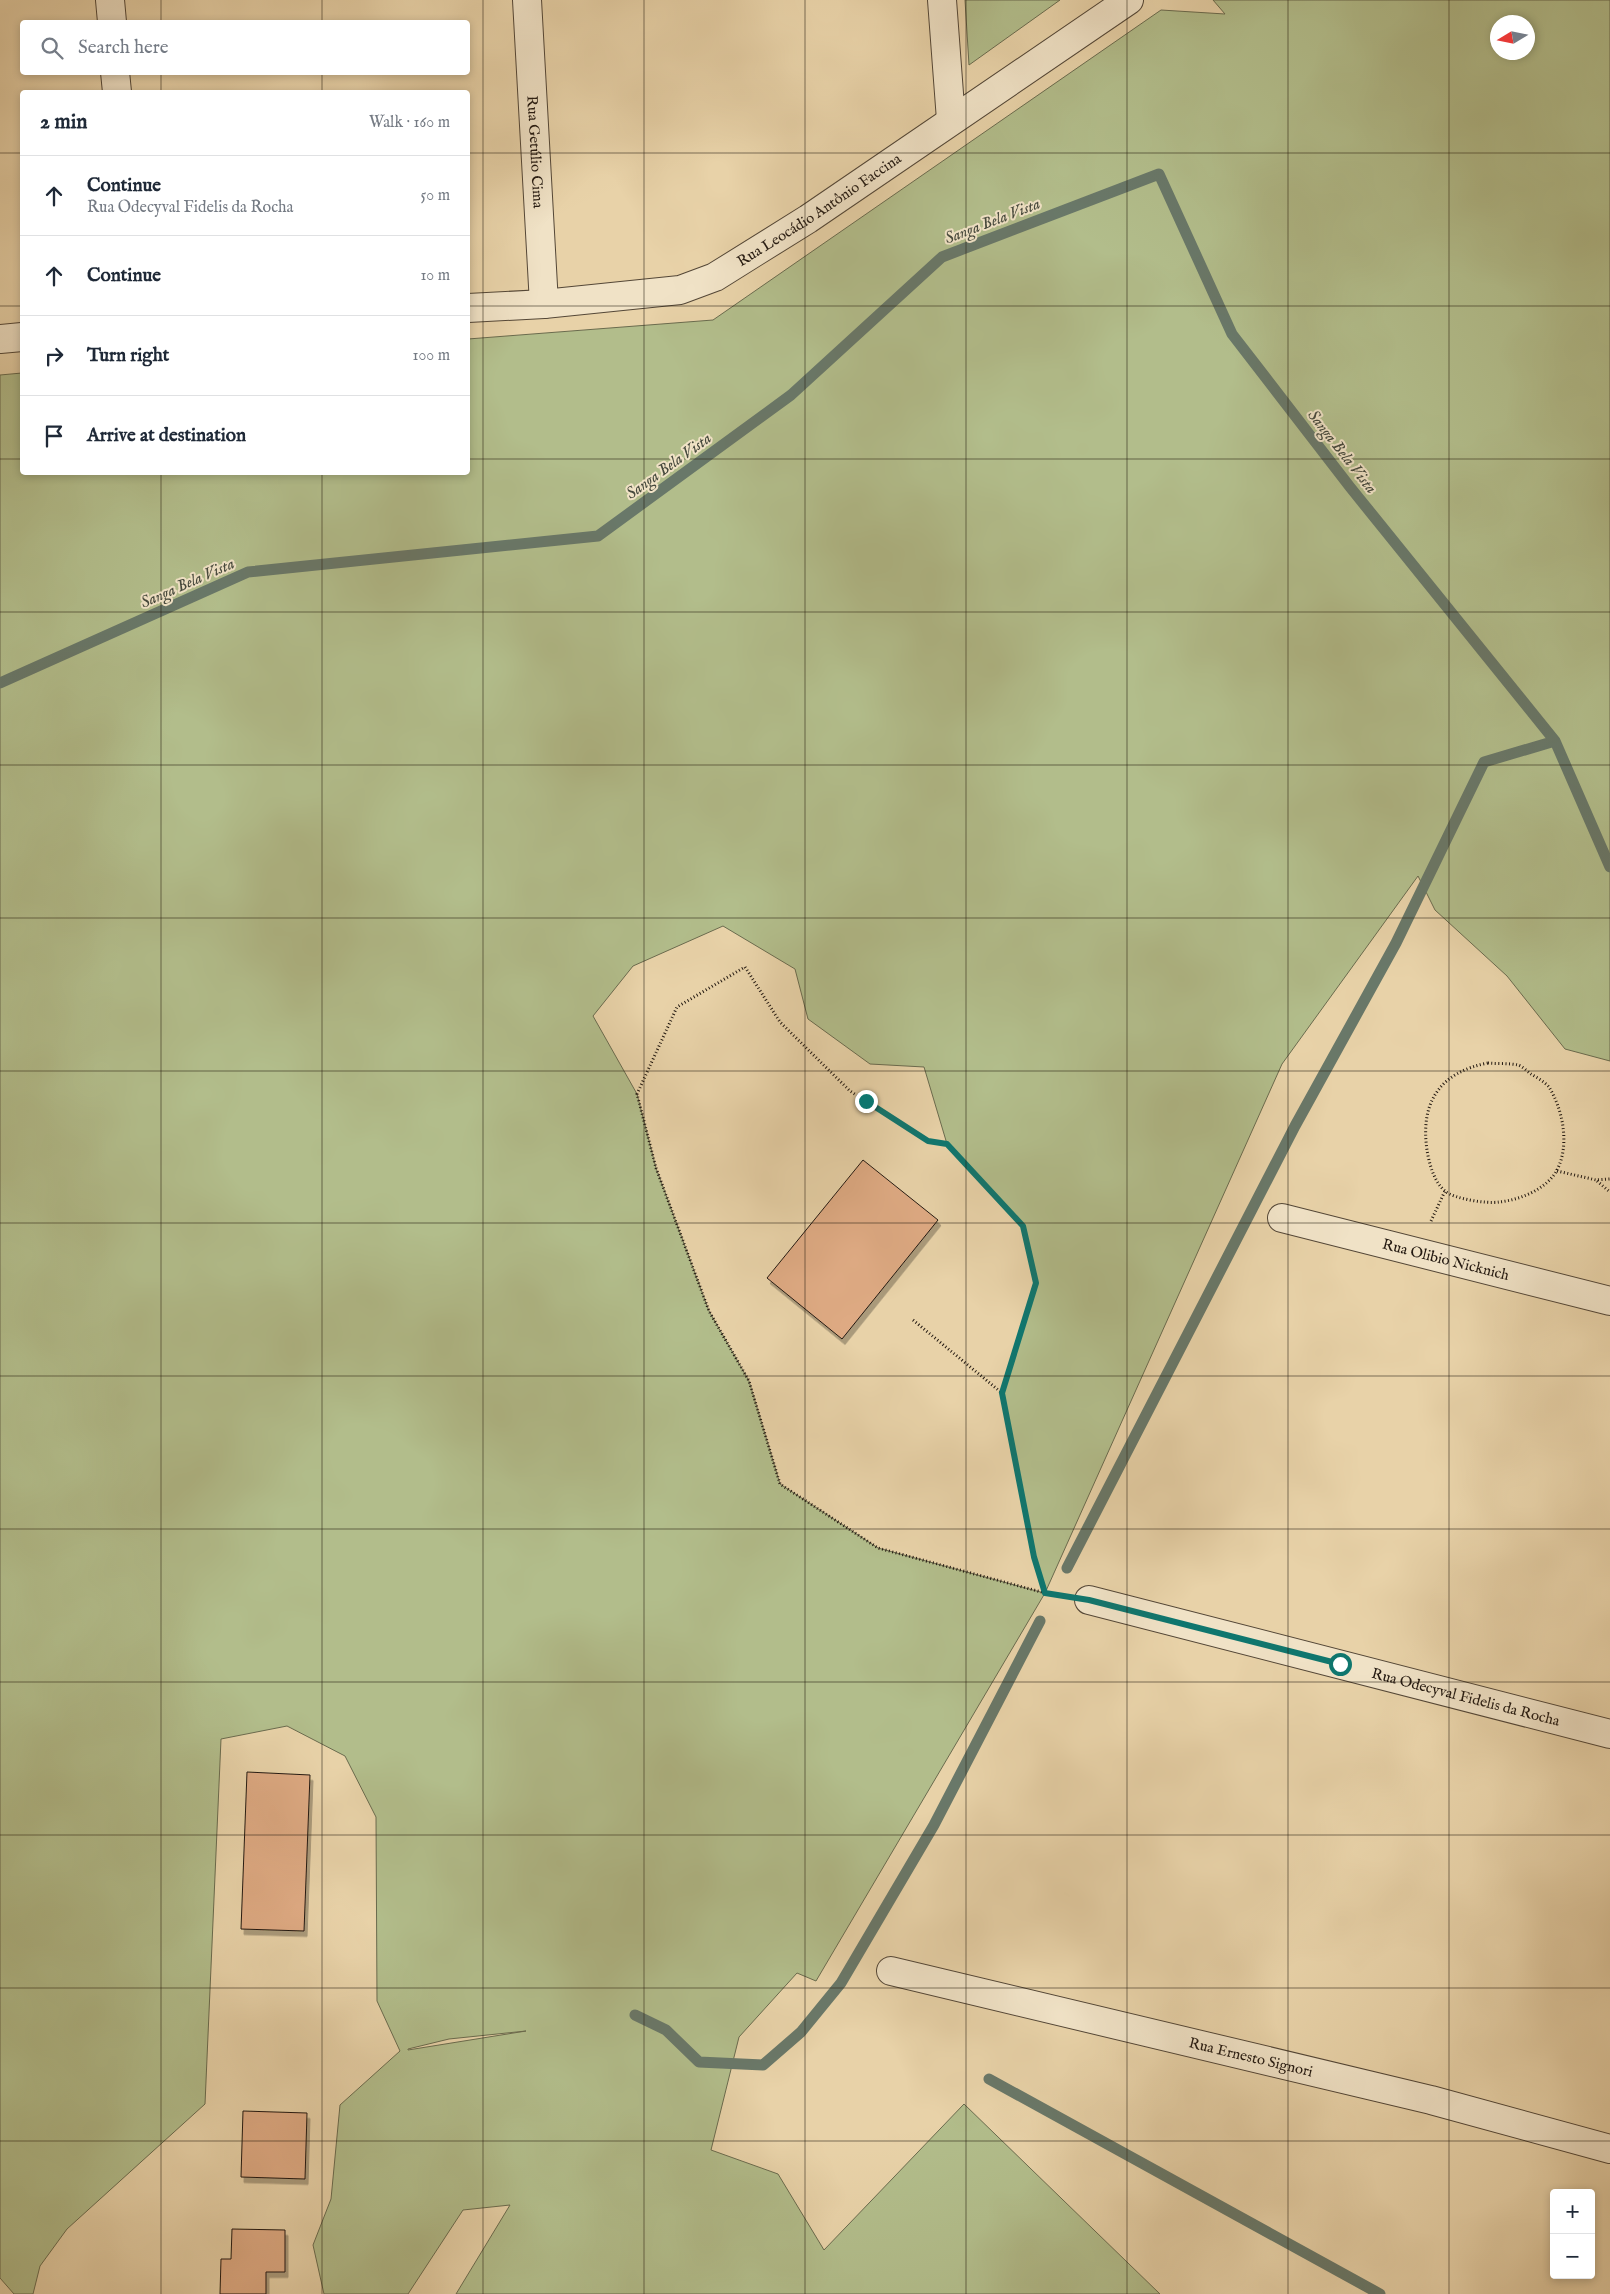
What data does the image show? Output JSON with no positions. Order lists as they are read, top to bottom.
{
  "streets": {
    "street": [
      "Rua Getúlio Cima",
      "Rua Leocádio Antônio Faccina",
      "Rua Olibio Nicknich",
      "Rua Odecyval Fidelis da Rocha",
      "Rua Ernesto Signori"
    ]
  },
  "crossings": [
    ["Rua Getúlio Cima", "Rua Leocádio Antônio Faccina"]
  ],
  "water": ["Sanga Bela Vista"],
  "north": "left",
  "page": {
    "search": "Search here",
    "heading": ["2 min", "Walk · 160 m"],
    "list": [
      ["Continue", "Rua Odecyval Fidelis da Rocha", "50 m"],
      ["Continue", "10 m"],
      ["Turn right", "100 m"],
      "Arrive at destination"
    ],
    "map_buttons": ["+", "−"]
  }
}
